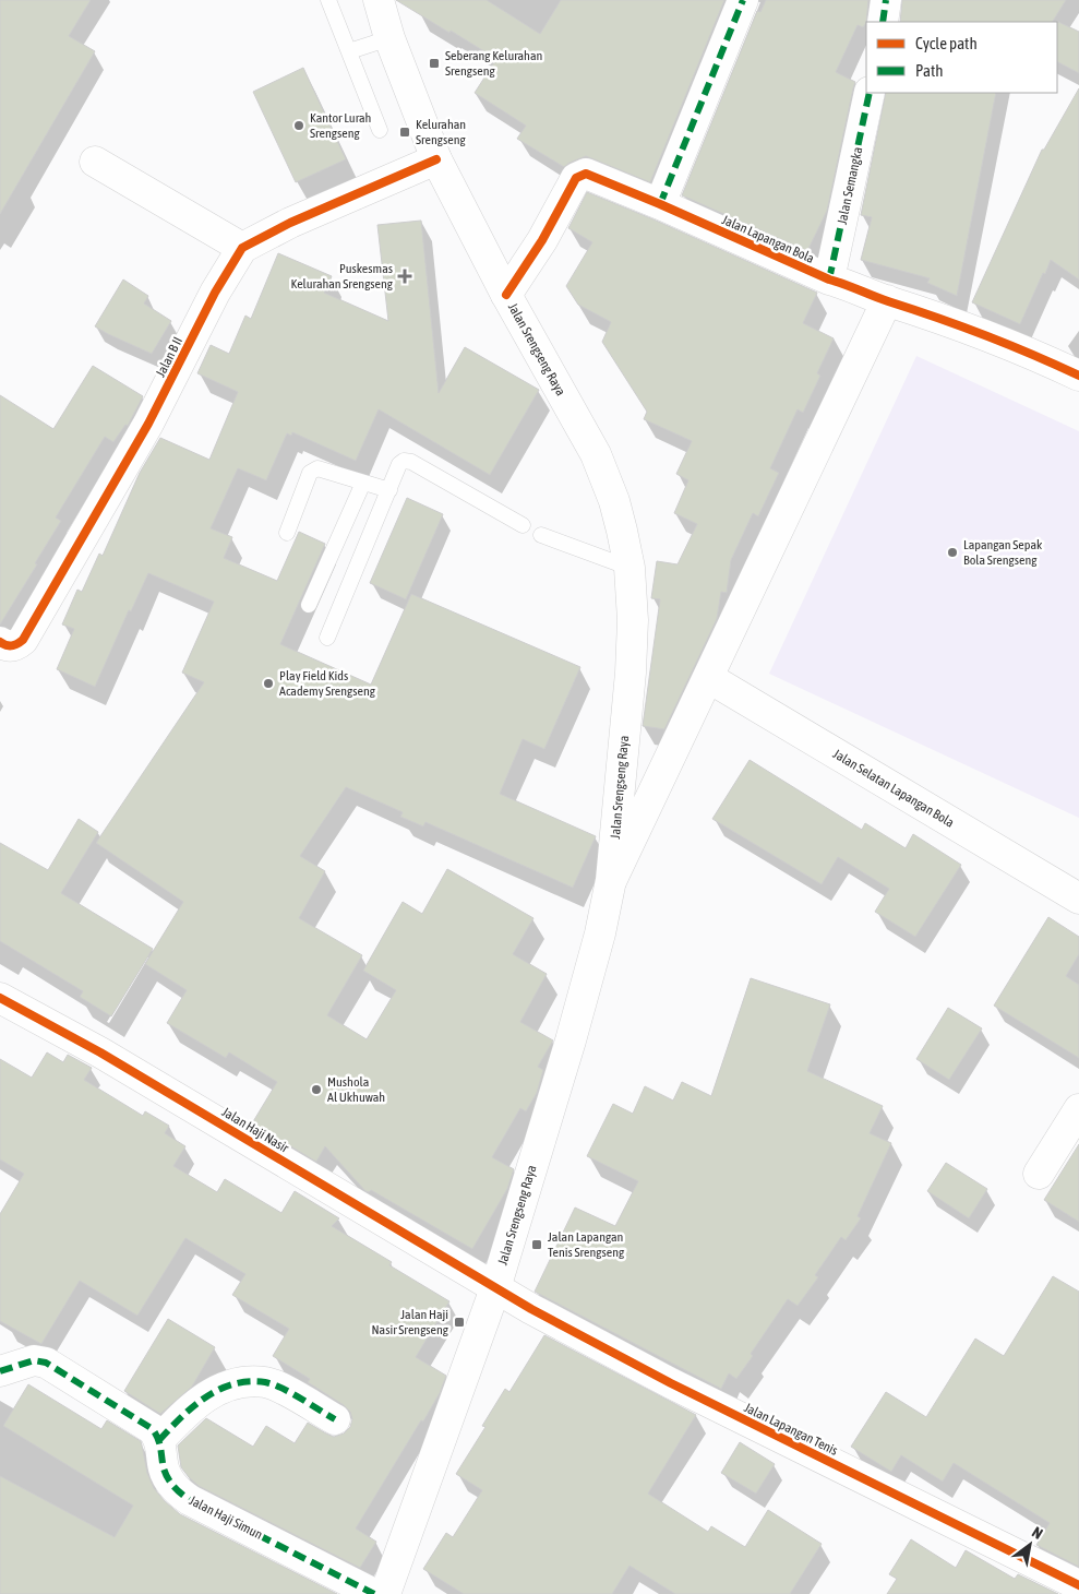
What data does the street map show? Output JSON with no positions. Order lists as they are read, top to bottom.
{
  "streets": {
    "street": [
      "Jalan Semangka",
      "Jalan Lapangan Bola",
      "Jalan Srengseng Raya",
      "Jalan B II",
      "Jalan Selatan Lapangan Bola",
      "Jalan Haji Nasir",
      "Jalan Lapangan Tenis",
      "Jalan Haji Simun"
    ]
  },
  "crossings": [
    ["Jalan Semangka", "Jalan Lapangan Bola"],
    ["Jalan Lapangan Bola", "Jalan Srengseng Raya"],
    ["Jalan Srengseng Raya", "Jalan Haji Nasir"],
    ["Jalan Srengseng Raya", "Jalan Lapangan Tenis"],
    ["Jalan Haji Nasir", "Jalan Lapangan Tenis"]
  ],
  "places": {
    "transit": [
      "Seberang Kelurahan Srengseng",
      "Kelurahan Srengseng",
      "Jalan Lapangan Tenis Srengseng",
      "Jalan Haji Nasir Srengseng"
    ],
    "other": [
      "Kantor Lurah Srengseng",
      "Lapangan Sepak Bola Srengseng",
      "Play Field Kids Academy Srengseng",
      "Mushola Al Ukhuwah"
    ],
    "health": ["Puskesmas Kelurahan Srengseng"]
  },
  "legend": ["Cycle path", "Path"],
  "north": "top right"
}
